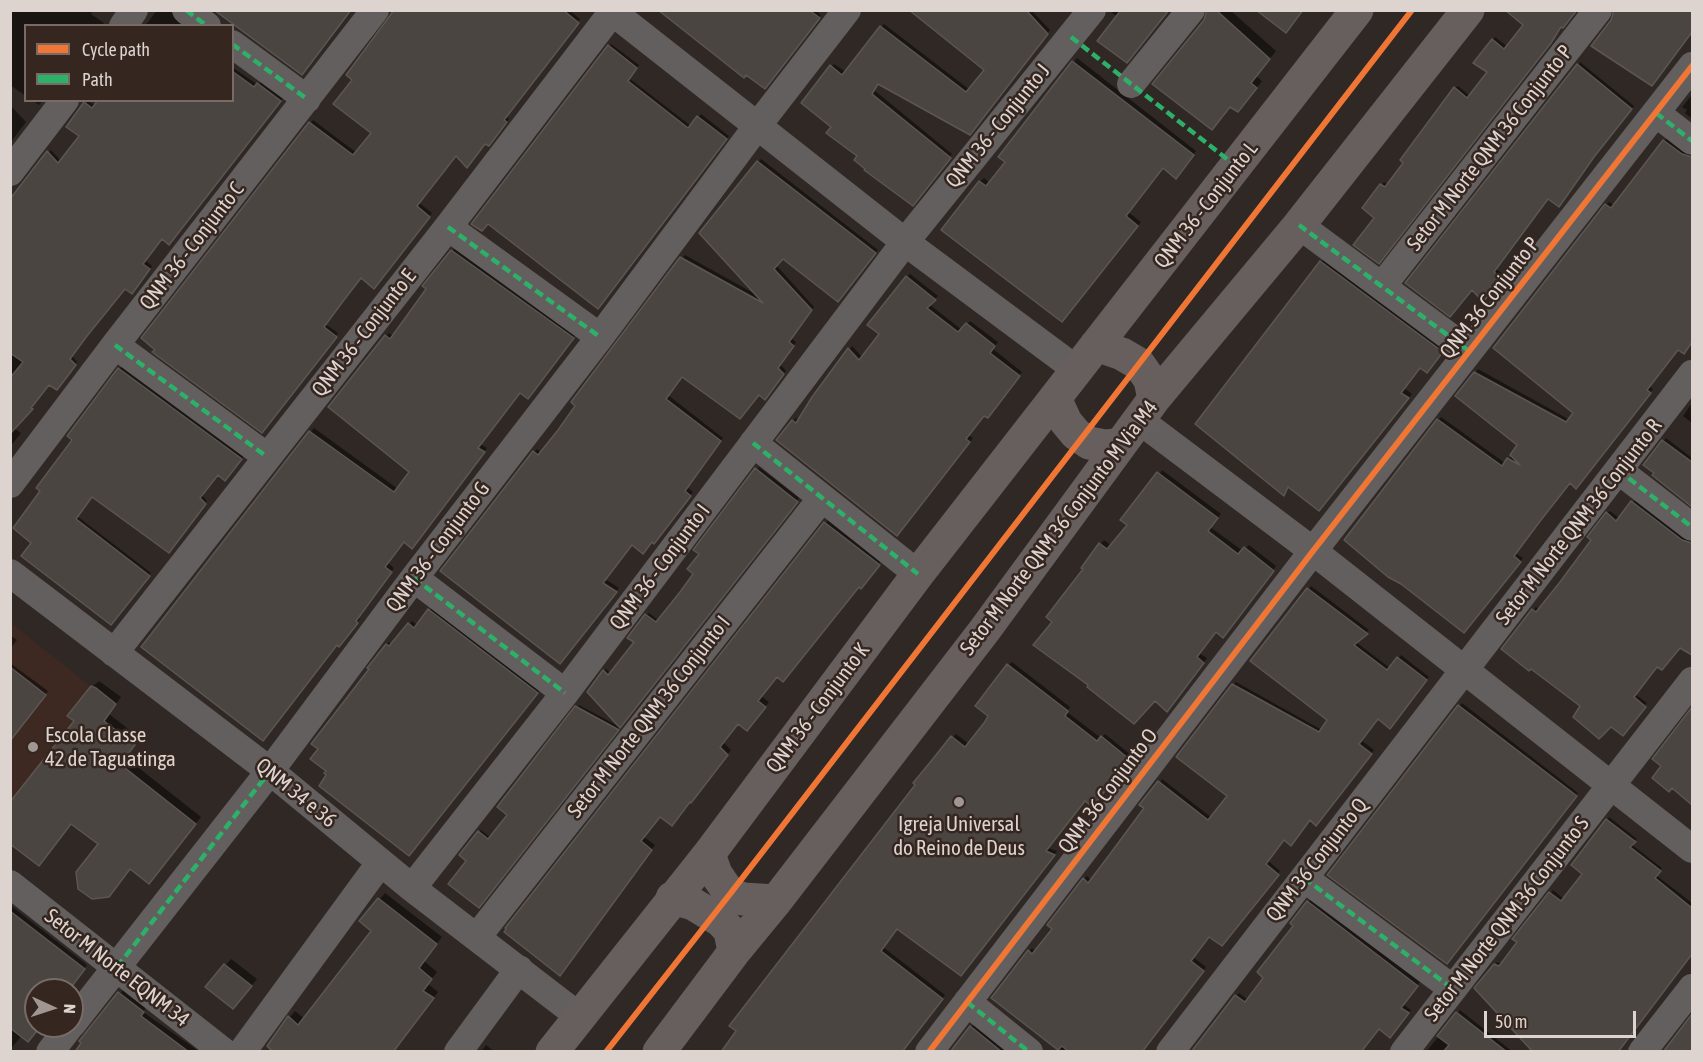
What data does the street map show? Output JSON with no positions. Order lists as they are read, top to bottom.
{
  "streets": {
    "main road": ["QNM 36 - Conjunto L", "Setor M Norte QNM 36 Conjunto M Via M4", "QNM 36 - Conjunto K"],
    "street": [
      "QNM 36 - Conjunto J",
      "Setor M Norte QNM 36 Conjunto P",
      "QNM 36 - Conjunto C",
      "QNM 36 Conjunto P",
      "QNM 36 - Conjunto E",
      "Setor M Norte QNM 36 Conjunto R",
      "QNM 36 - Conjunto G",
      "QNM 36 - Conjunto I",
      "Setor M Norte QNM 36 Conjunto I",
      "QNM 36 Conjunto O",
      "QNM 34 e 36",
      "QNM 36 Conjunto Q",
      "Setor M Norte QNM 36 Conjunto S",
      "Setor M Norte EQNM 34"
    ]
  },
  "crossings": [
    ["QNM 36 - Conjunto J", "QNM 36 - Conjunto I"],
    ["QNM 36 - Conjunto L", "Setor M Norte QNM 36 Conjunto M Via M4"],
    ["QNM 36 - Conjunto L", "QNM 36 - Conjunto K"],
    ["QNM 36 Conjunto P", "QNM 36 Conjunto O"],
    ["QNM 36 - Conjunto E", "QNM 34 e 36"],
    ["Setor M Norte QNM 36 Conjunto R", "QNM 36 Conjunto Q"],
    ["Setor M Norte QNM 36 Conjunto M Via M4", "QNM 36 - Conjunto K"],
    ["QNM 36 - Conjunto G", "QNM 34 e 36"],
    ["QNM 36 - Conjunto G", "Setor M Norte EQNM 34"],
    ["QNM 36 - Conjunto I", "QNM 34 e 36"],
    ["QNM 36 - Conjunto K", "QNM 34 e 36"],
    ["Setor M Norte QNM 36 Conjunto I", "QNM 34 e 36"]
  ],
  "places": ["Escola Classe 42 de Taguatinga", "Igreja Universal do Reino de Deus"],
  "legend": ["Cycle path", "Path"],
  "scale_bar": "50 m",
  "north": "right"
}
